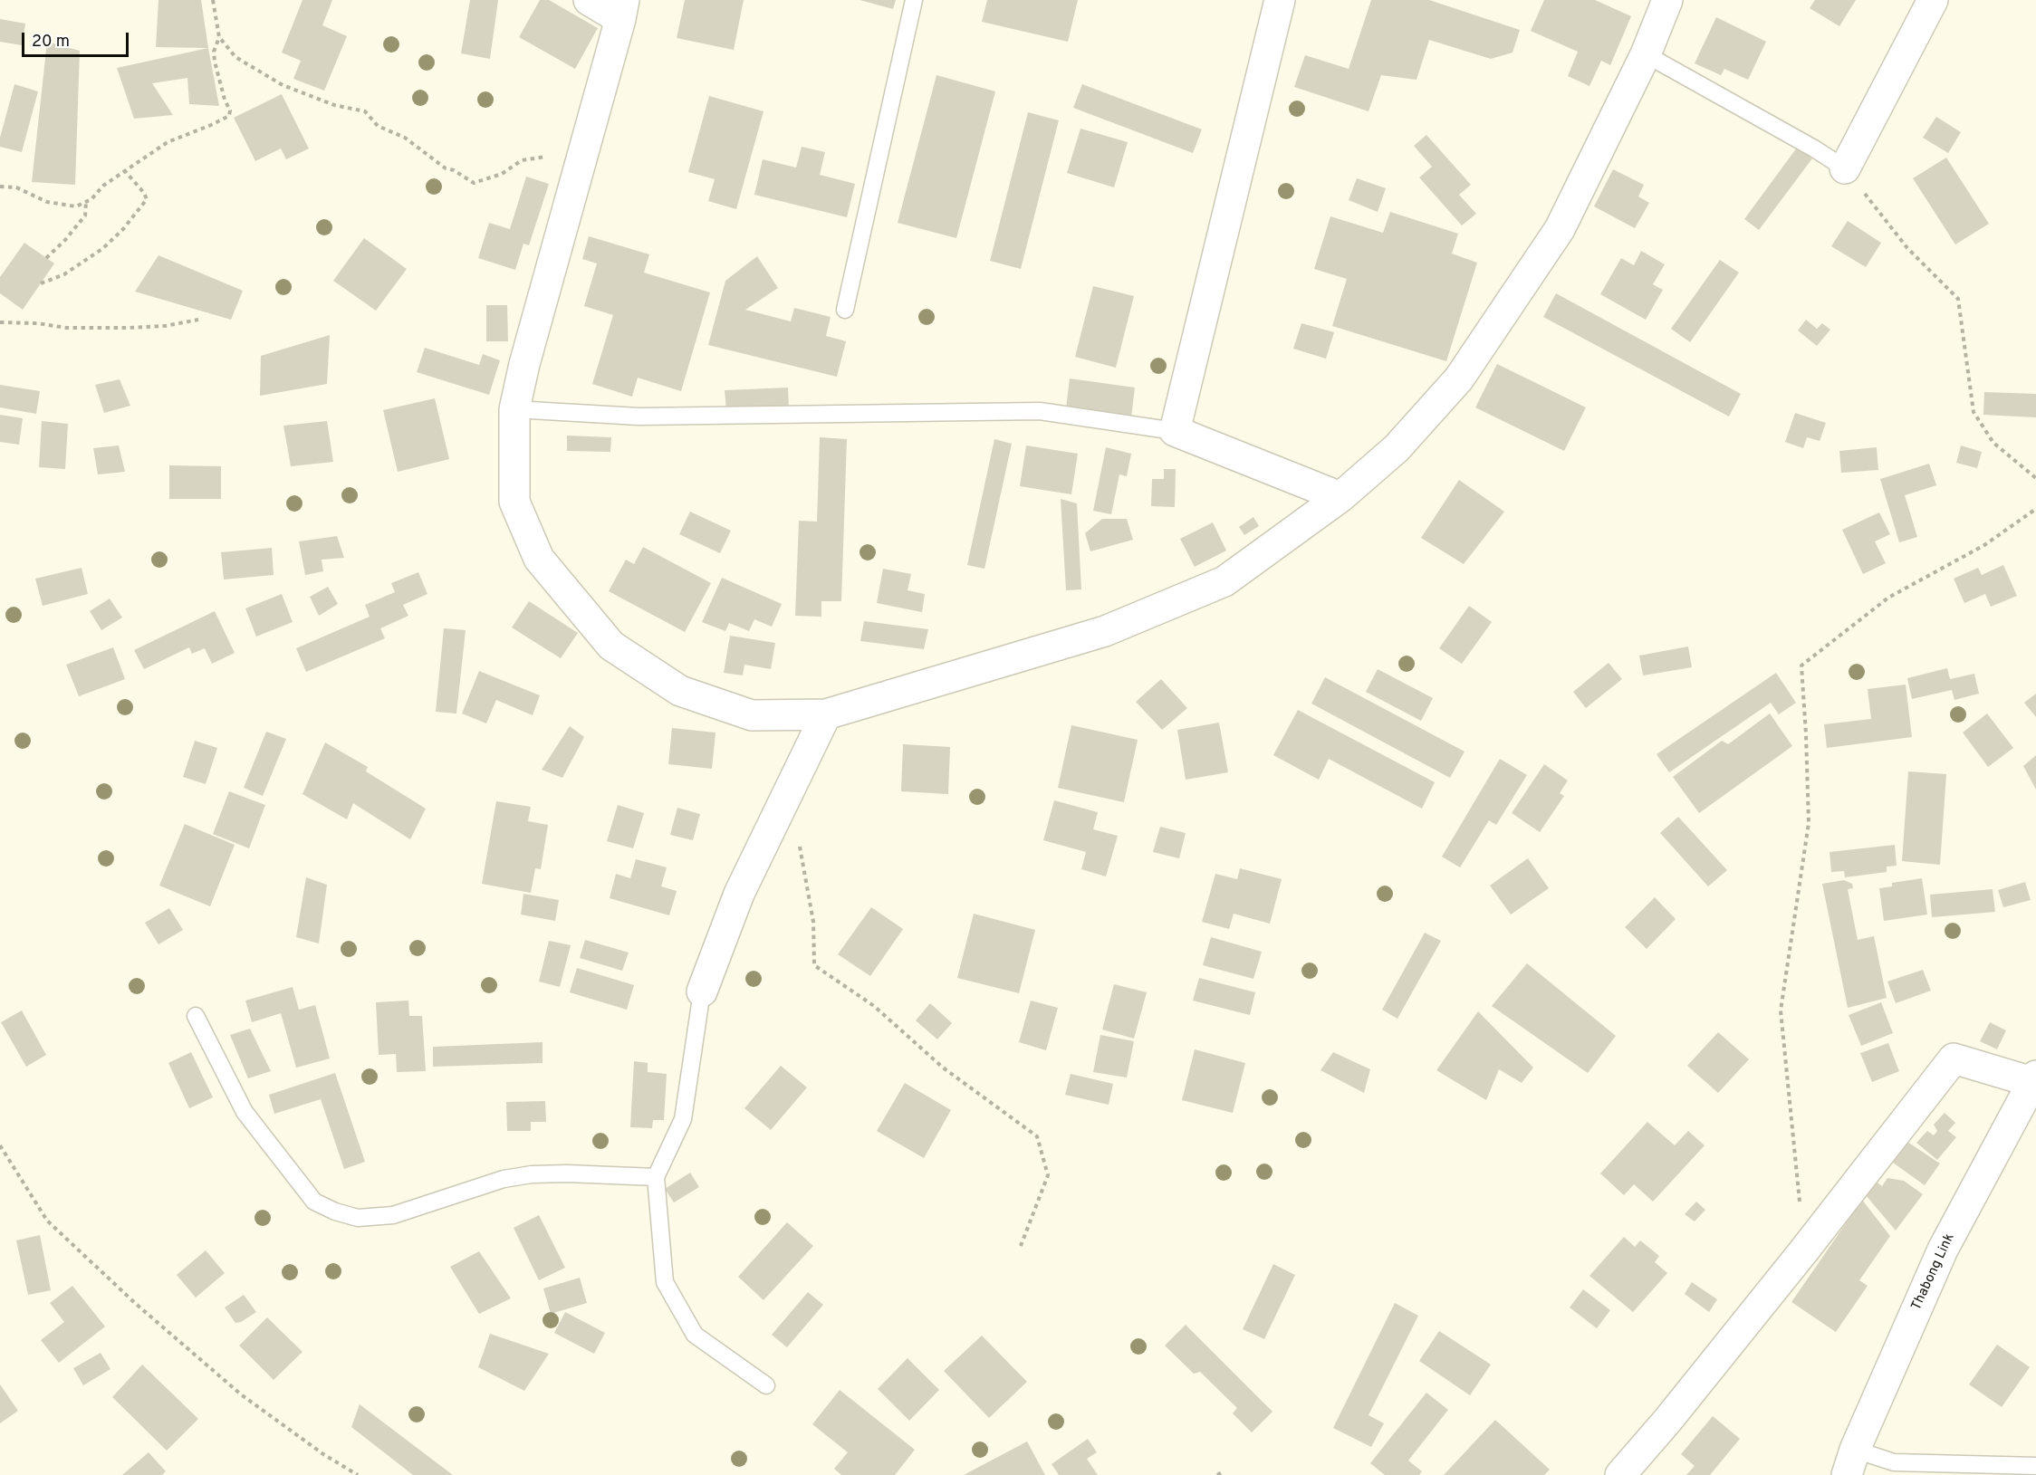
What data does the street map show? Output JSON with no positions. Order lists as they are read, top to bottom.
{
  "streets": {
    "street": ["Thabong Link"]
  },
  "scale_bar": "20 m"
}
